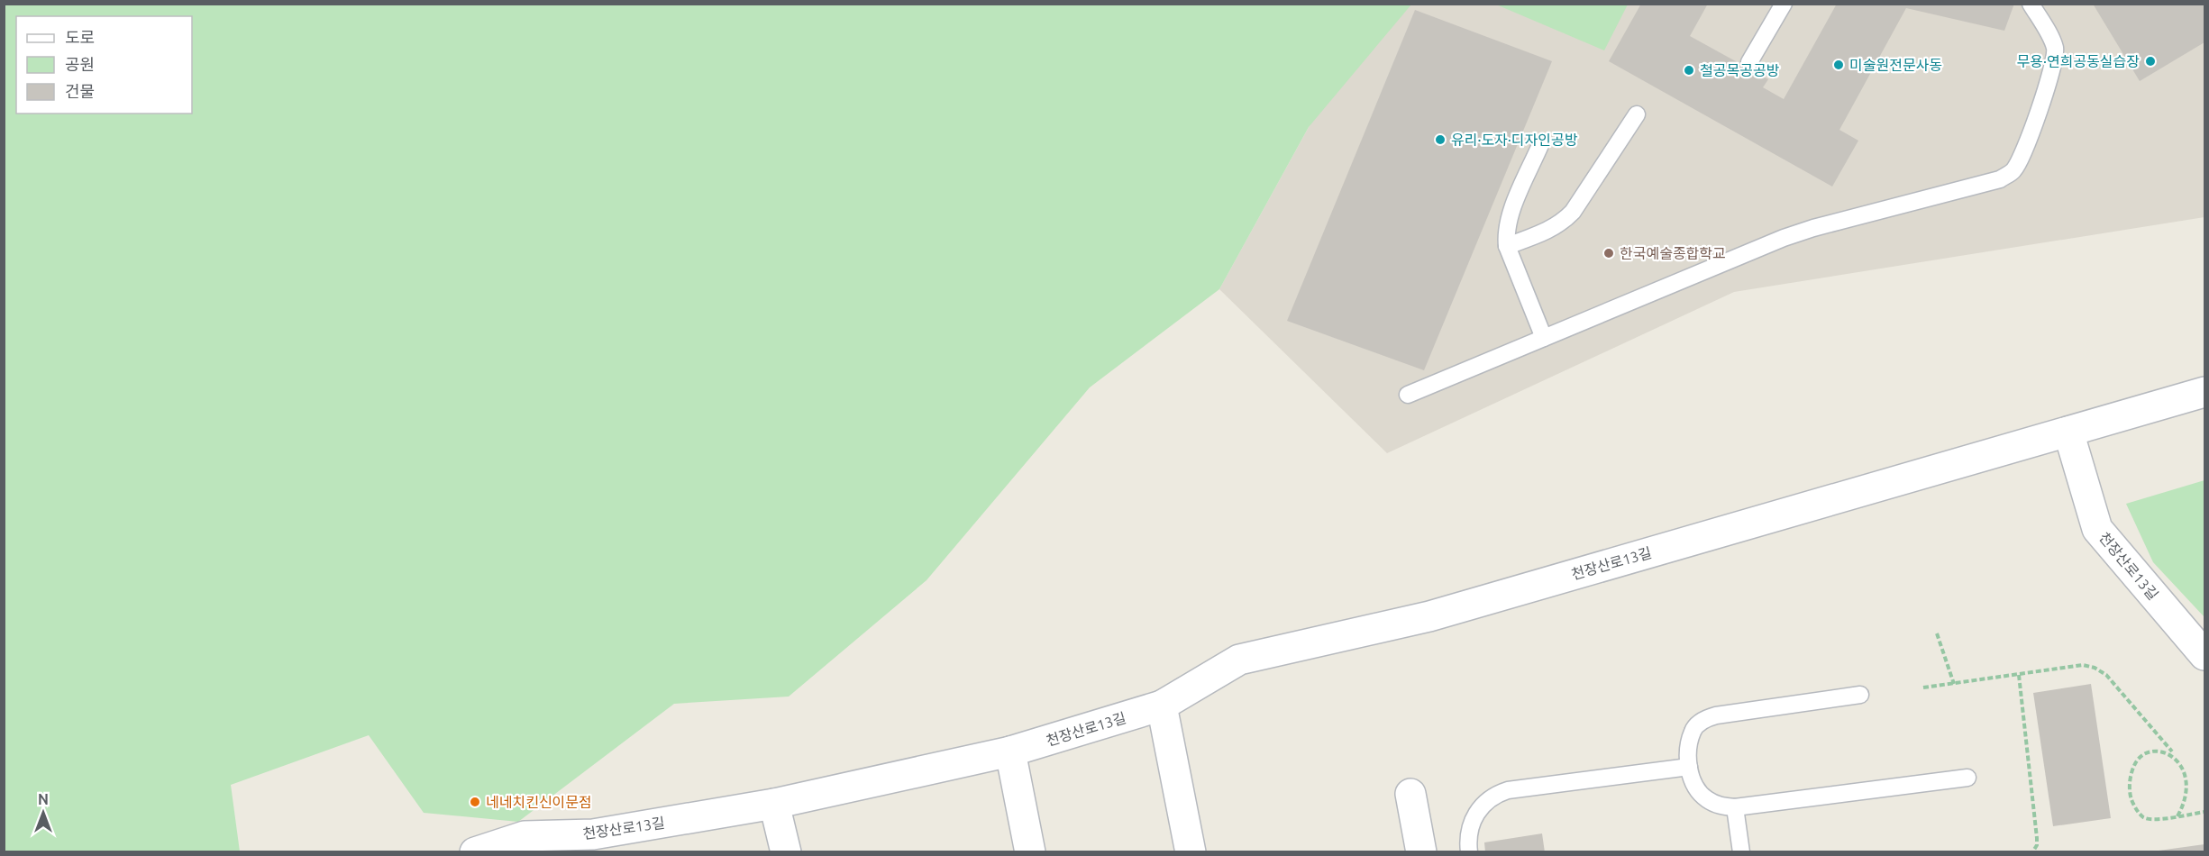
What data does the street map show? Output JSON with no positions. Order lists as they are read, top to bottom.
{
  "streets": {
    "street": ["천장산로13길"]
  },
  "places": [
    "무용·연희공동실습장",
    "미술원전문사동",
    "철공목공공방",
    "유리·도자·디자인공방",
    "한국예술종합학교",
    "네네치킨신이문점"
  ],
  "legend": ["도로", "공원", "건물"],
  "north": "top"
}
